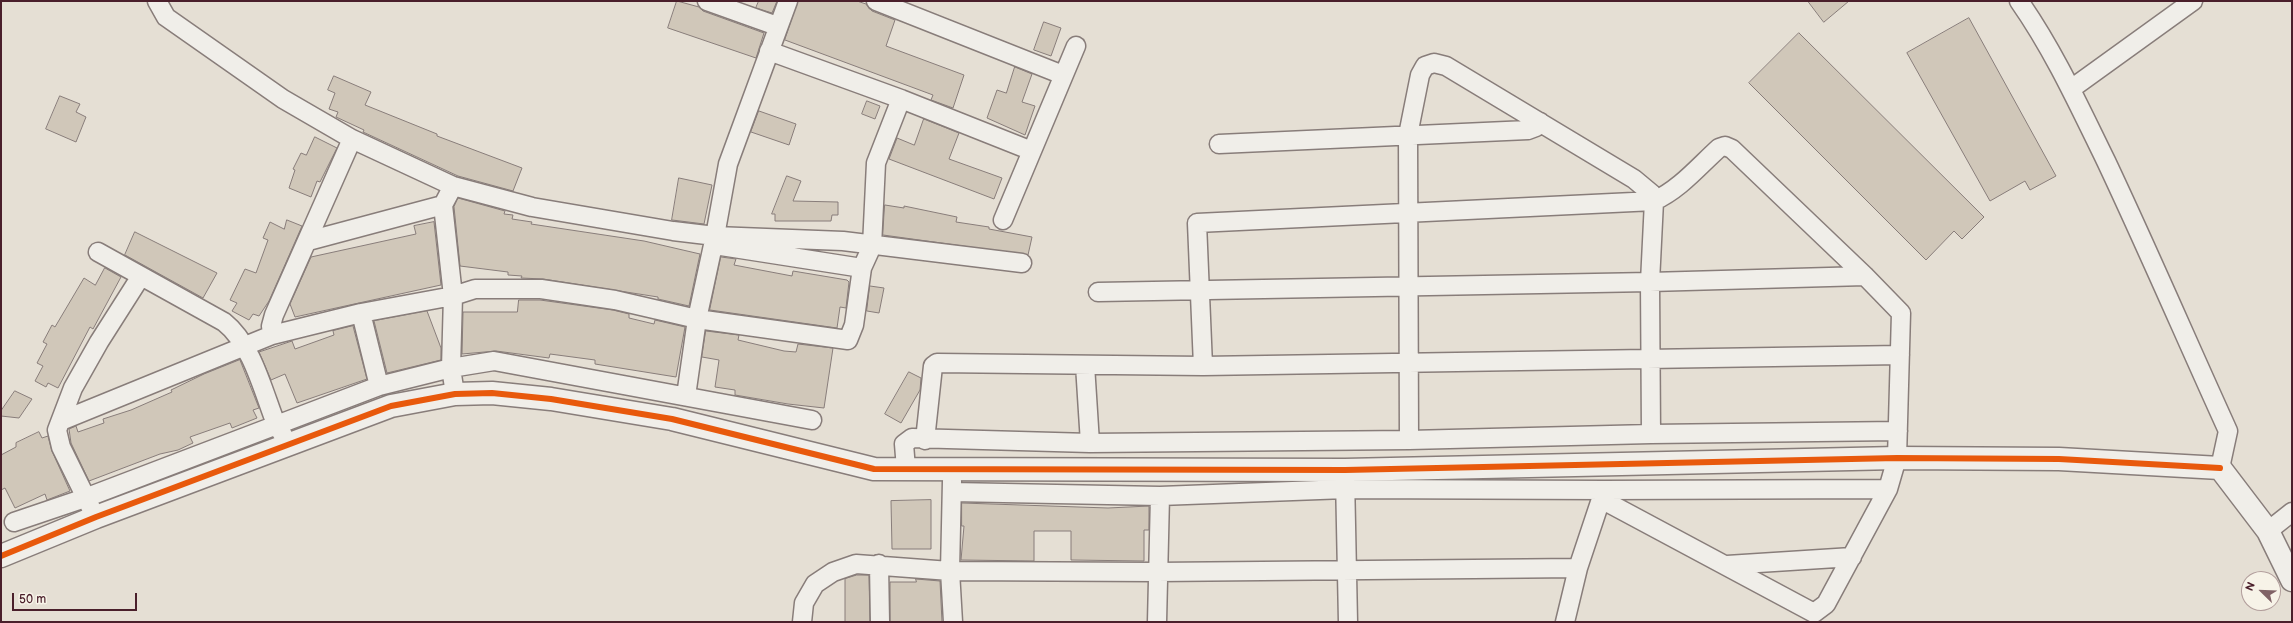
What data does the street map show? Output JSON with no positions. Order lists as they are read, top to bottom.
{
  "scale_bar": "50 m",
  "north": "top left"
}
